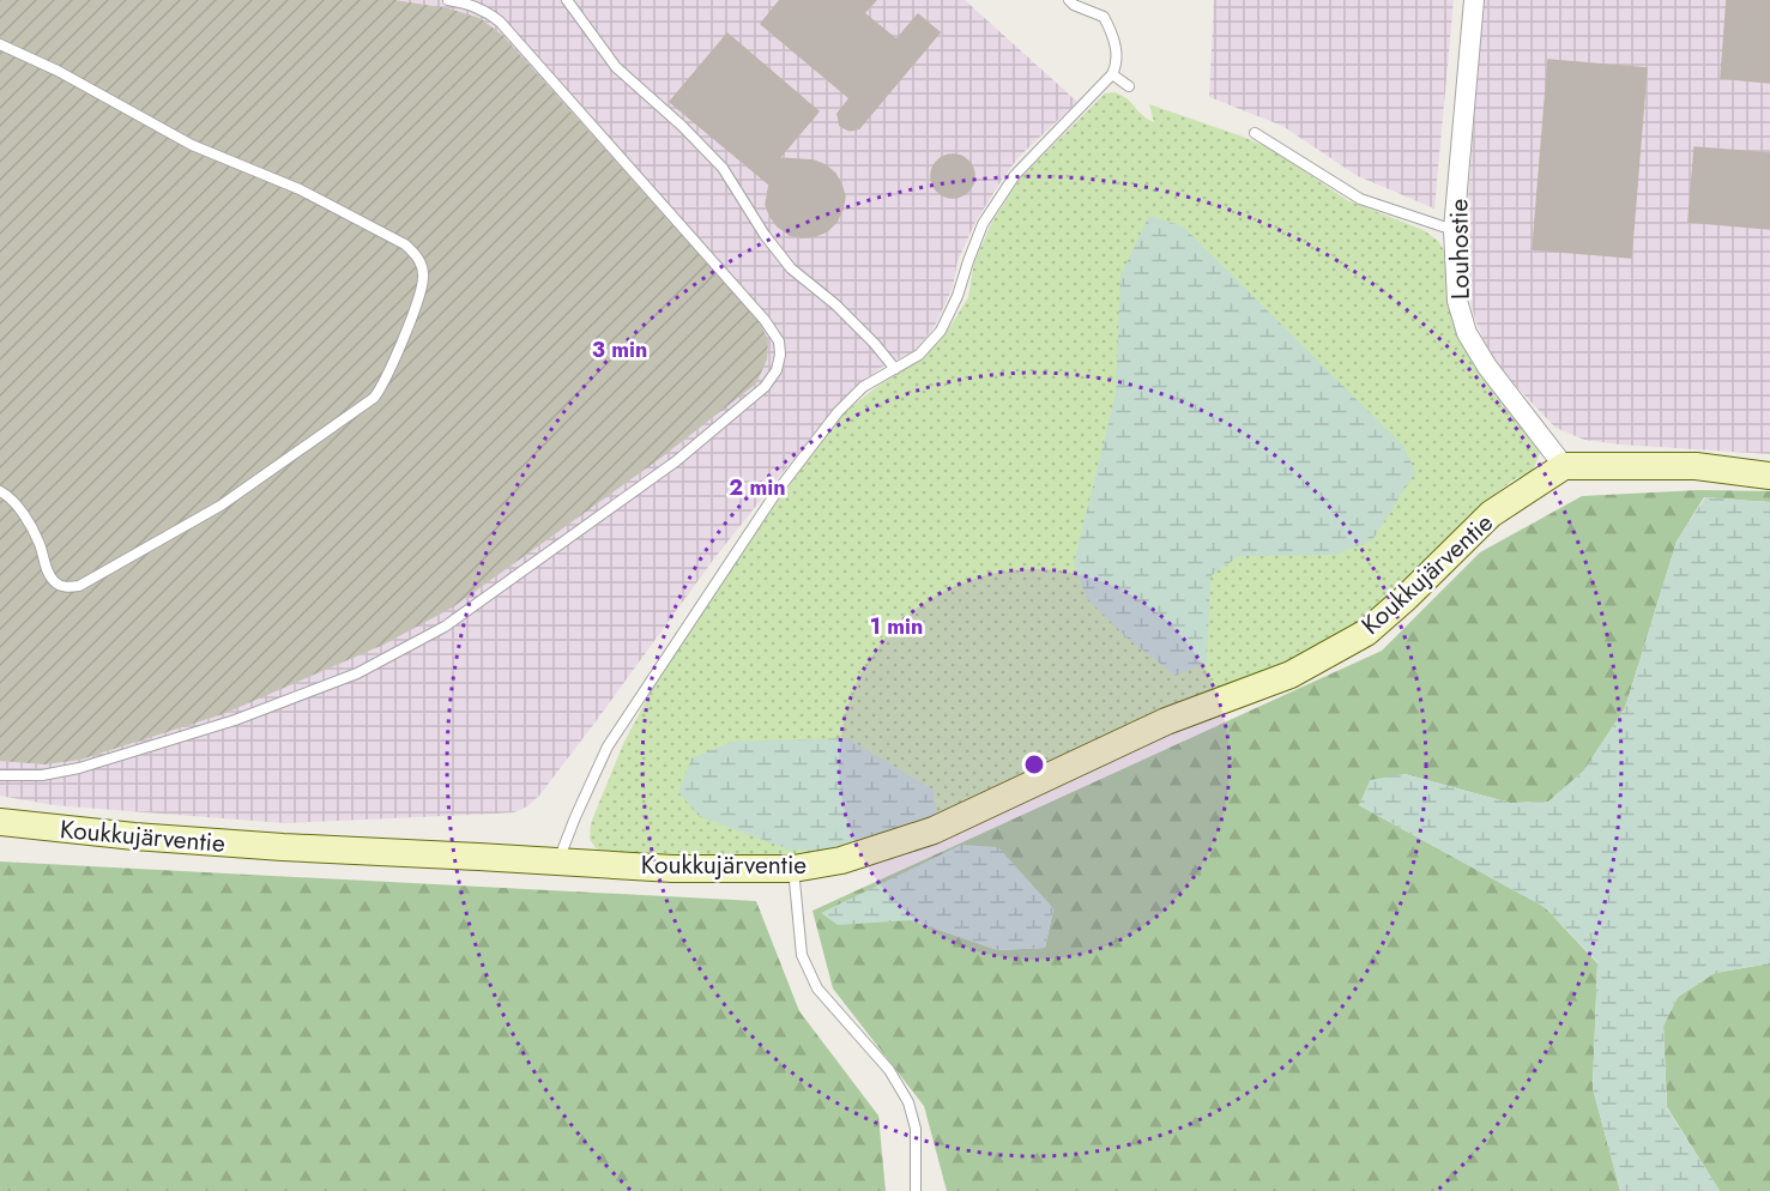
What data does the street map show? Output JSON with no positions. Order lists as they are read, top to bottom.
{
  "streets": {
    "street": ["Louhostie", "Koukkujärventie"]
  },
  "crossings": [
    ["Louhostie", "Koukkujärventie"]
  ],
  "rings": ["3 min", "2 min", "1 min"]
}
